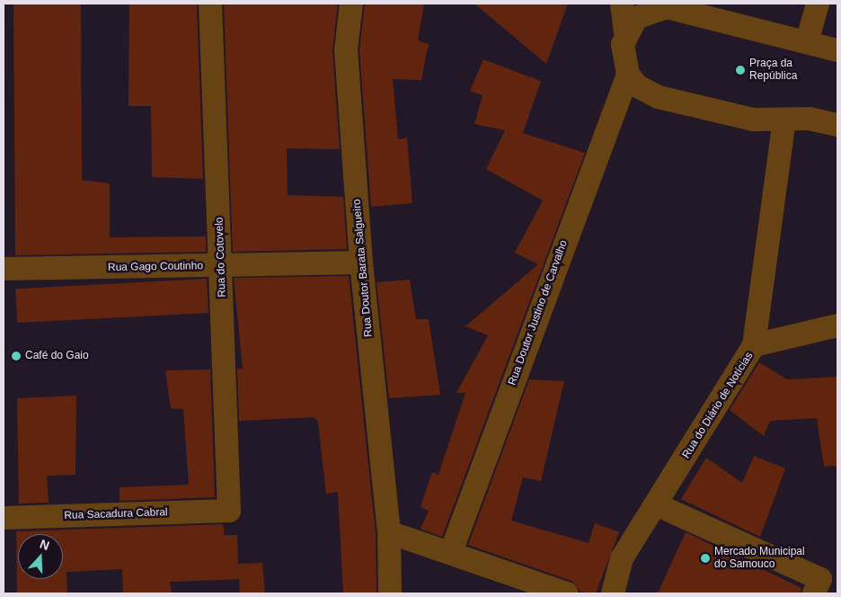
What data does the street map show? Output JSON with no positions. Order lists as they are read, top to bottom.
{
  "streets": {
    "street": [
      "Rua do Cotovelo",
      "Rua Gago Coutinho",
      "Rua Doutor Barata Salgueiro",
      "Rua Doutor Justino de Carvalho",
      "Rua do Diário de Notícias",
      "Rua Sacadura Cabral"
    ]
  },
  "crossings": [
    ["Rua do Cotovelo", "Rua Gago Coutinho"],
    ["Rua do Cotovelo", "Rua Sacadura Cabral"],
    ["Rua Gago Coutinho", "Rua Doutor Barata Salgueiro"]
  ],
  "places": ["Praça da República", "Café do Gaio", "Mercado Municipal do Samouco"],
  "north": "top"
}
